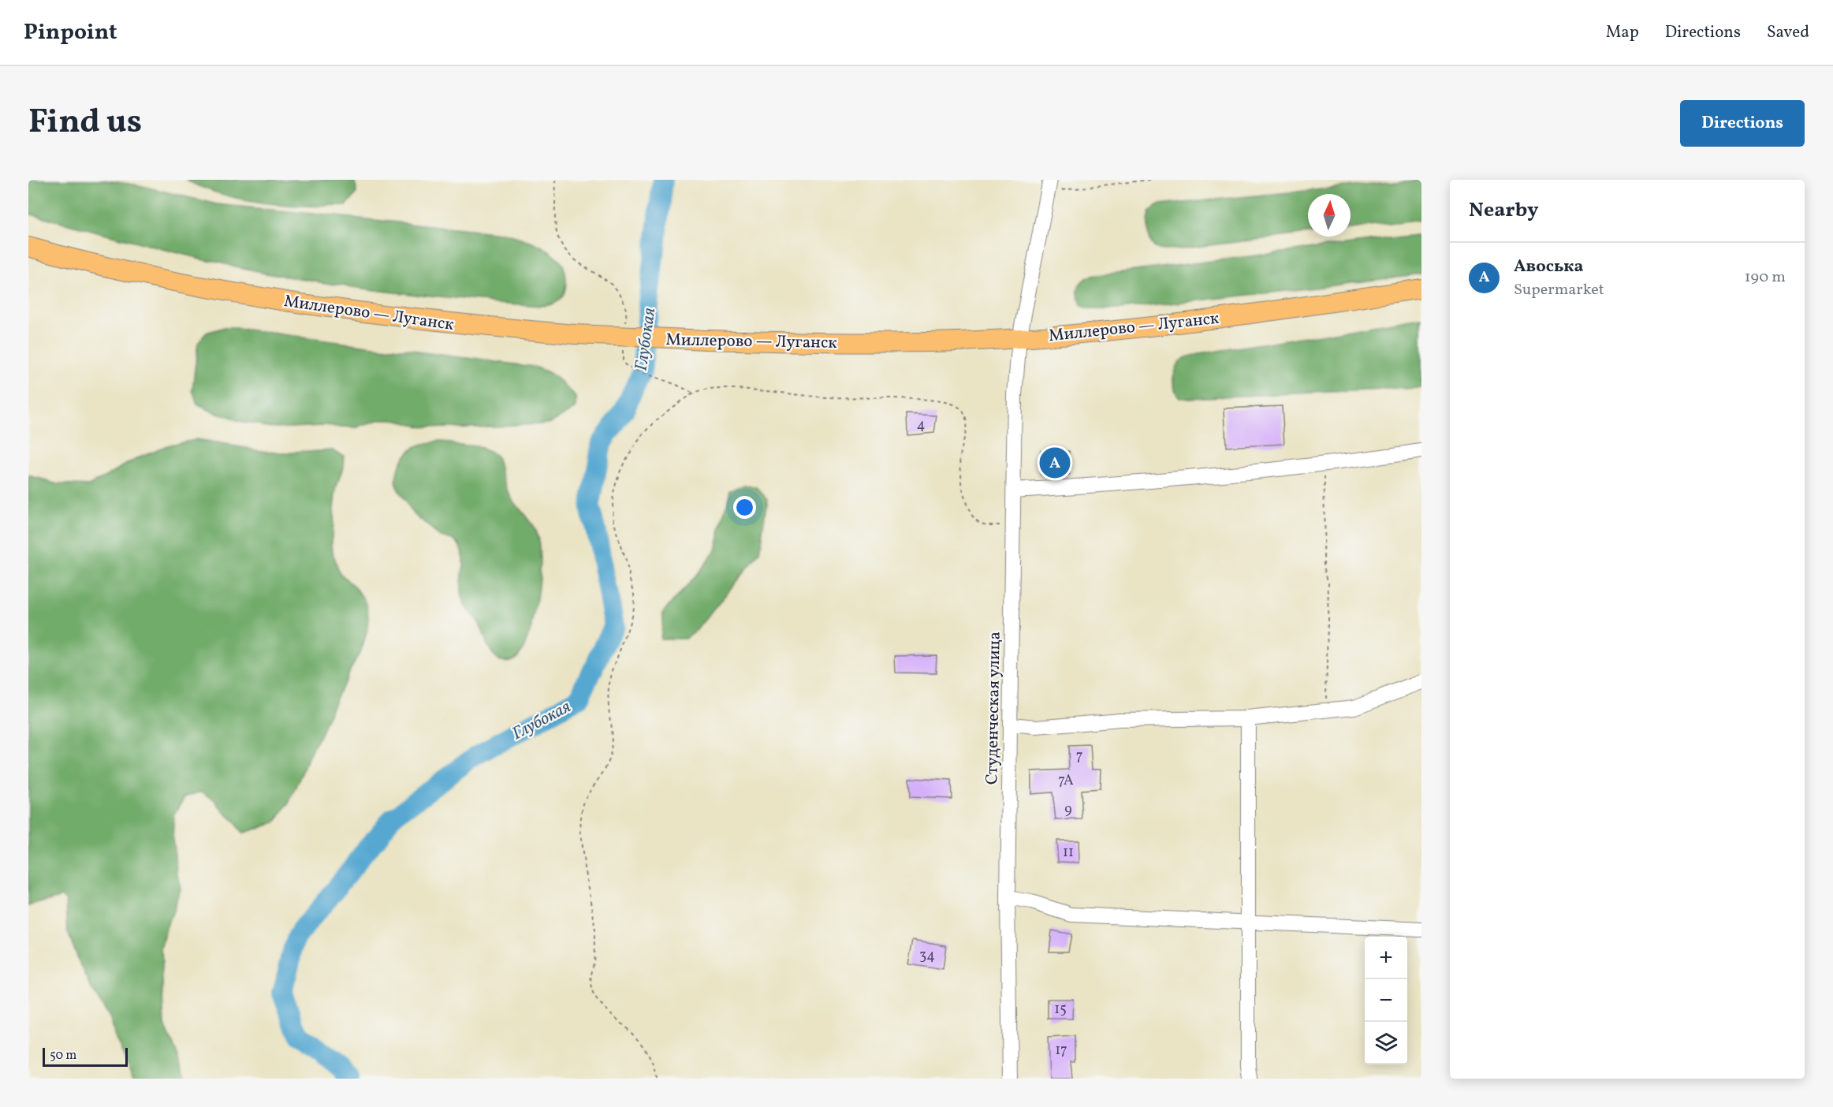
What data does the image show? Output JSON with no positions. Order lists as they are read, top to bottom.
{
  "streets": {
    "main road": ["Миллерово — Луганск"],
    "street": ["Студенческая улица"]
  },
  "crossings": [
    ["Миллерово — Луганск", "Студенческая улица"]
  ],
  "water": ["Глубокая"],
  "house_numbers": [
    "4",
    "7",
    "7А",
    "9",
    "11",
    "34",
    "15",
    "17"
  ],
  "scale_bar": "50 m",
  "north": "top",
  "page": {
    "header": "Pinpoint",
    "nav": ["Map", "Directions", "Saved"],
    "title": "Find us",
    "buttons": "Directions",
    "heading": "Nearby",
    "list": [
      {
        "mark": "A",
        "name": "Авоська",
        "note": "Supermarket",
        "value": "190 m"
      }
    ],
    "pins": "A",
    "map_buttons": ["+", "−"],
    "scale": "50 m"
  }
}
